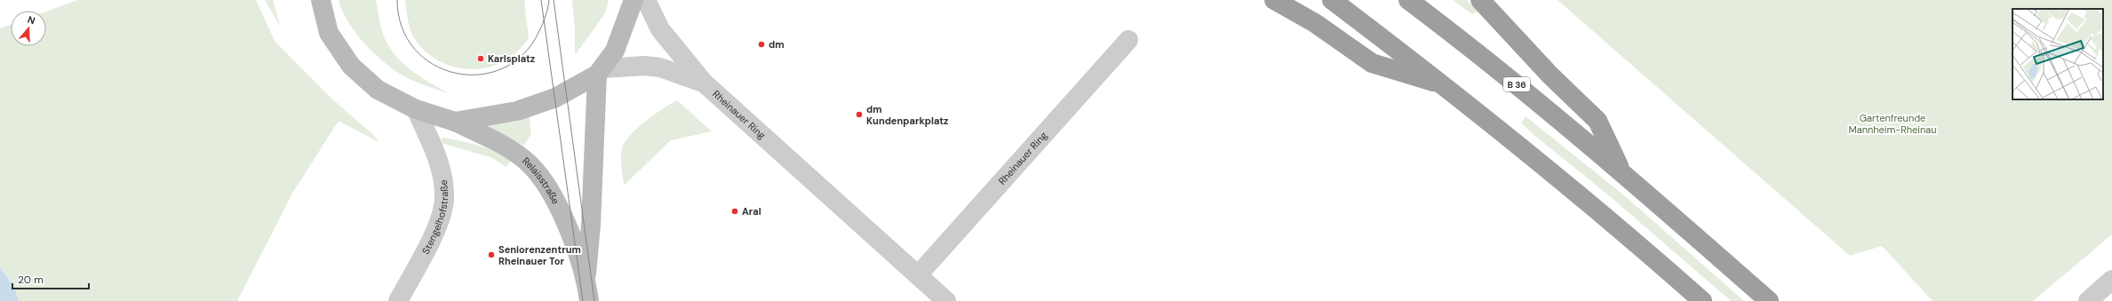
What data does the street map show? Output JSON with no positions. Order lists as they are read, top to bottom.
{
  "streets": {
    "highway": ["B 36"],
    "main road": ["Relaisstraße"],
    "street": ["Rheinauer Ring", "Stengelhofstraße"]
  },
  "crossings": [
    ["Rheinauer Ring", "Relaisstraße"]
  ],
  "parks": ["Gartenfreunde Mannheim-Rheinau"],
  "places": [
    "dm",
    "Karlsplatz",
    "dm Kundenparkplatz",
    "Aral",
    "Seniorenzentrum Rheinauer Tor"
  ],
  "scale_bar": "20 m",
  "north": "top"
}
